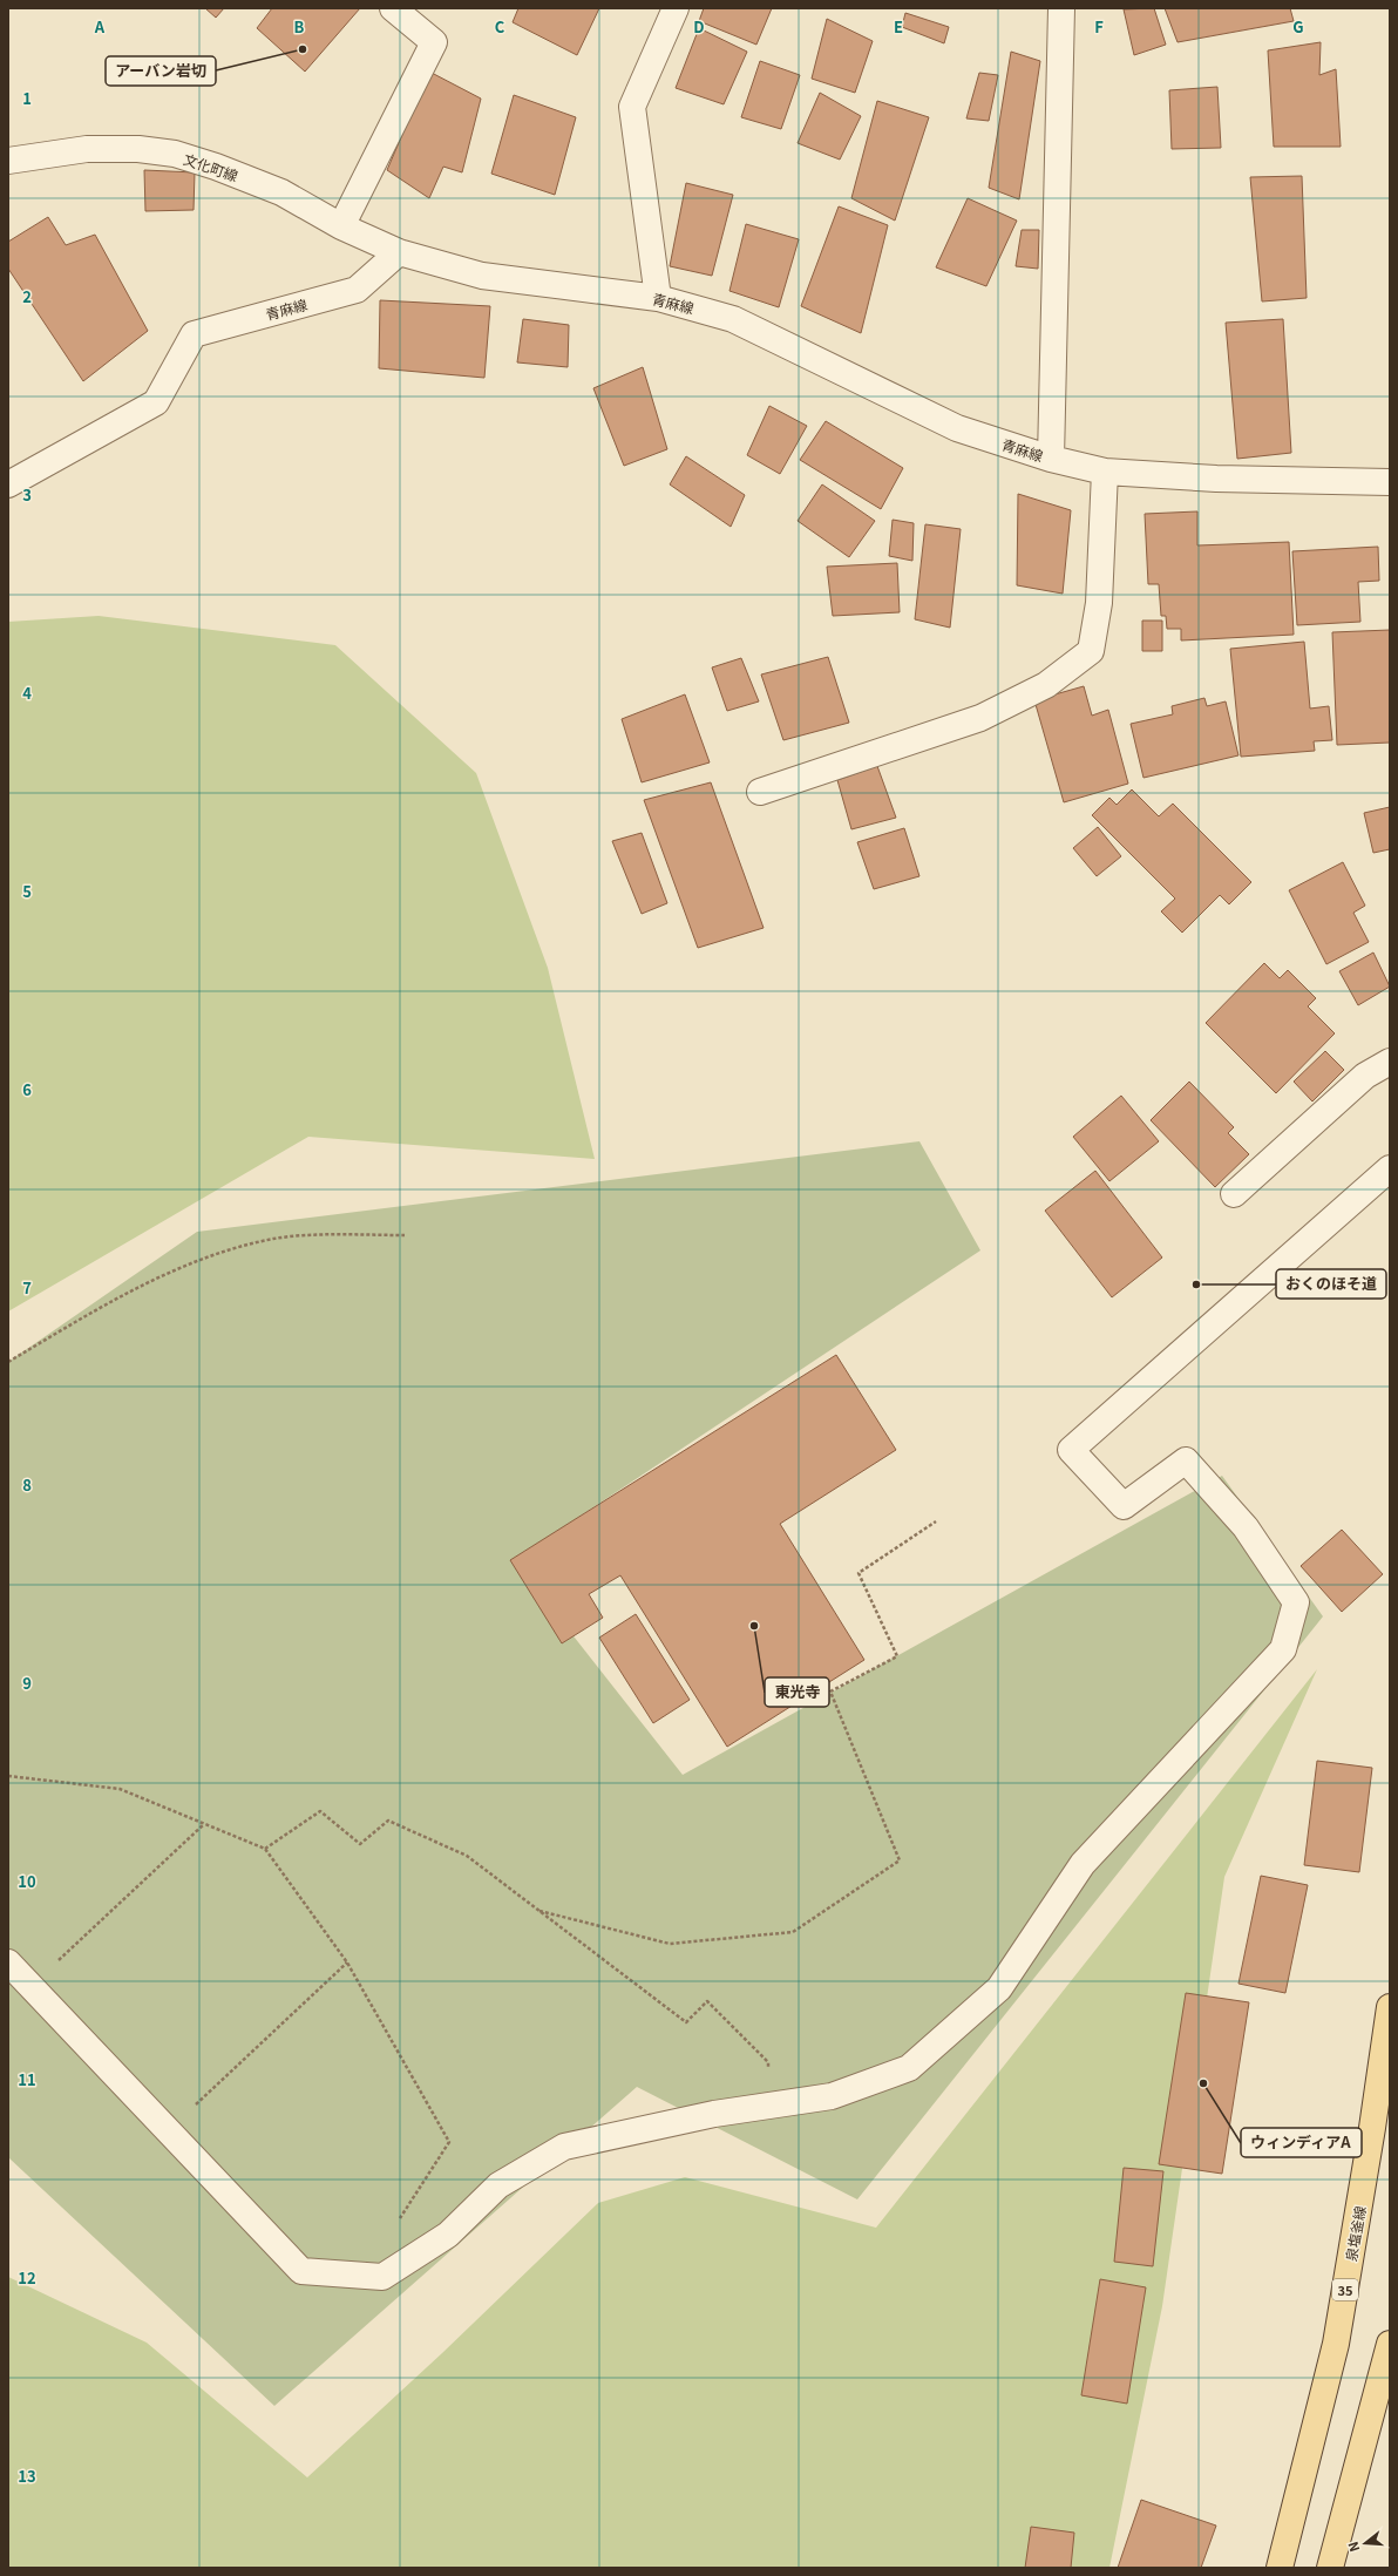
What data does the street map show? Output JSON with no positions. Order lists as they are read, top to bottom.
{
  "streets": {
    "main road": ["泉塩釜線", "35"],
    "street": ["文化町線", "青麻線"]
  },
  "crossings": [
    ["文化町線", "青麻線"]
  ],
  "places": [
    "アーバン岩切",
    "おくのほそ道",
    "東光寺",
    "ウィンディアA"
  ],
  "north": "left",
  "grid": {
    "columns": [
      "A",
      "B",
      "C",
      "D",
      "E",
      "F",
      "G"
    ],
    "rows": [
      "1",
      "2",
      "3",
      "4",
      "5",
      "6",
      "7",
      "8",
      "9",
      "10",
      "11",
      "12",
      "13"
    ]
  }
}
